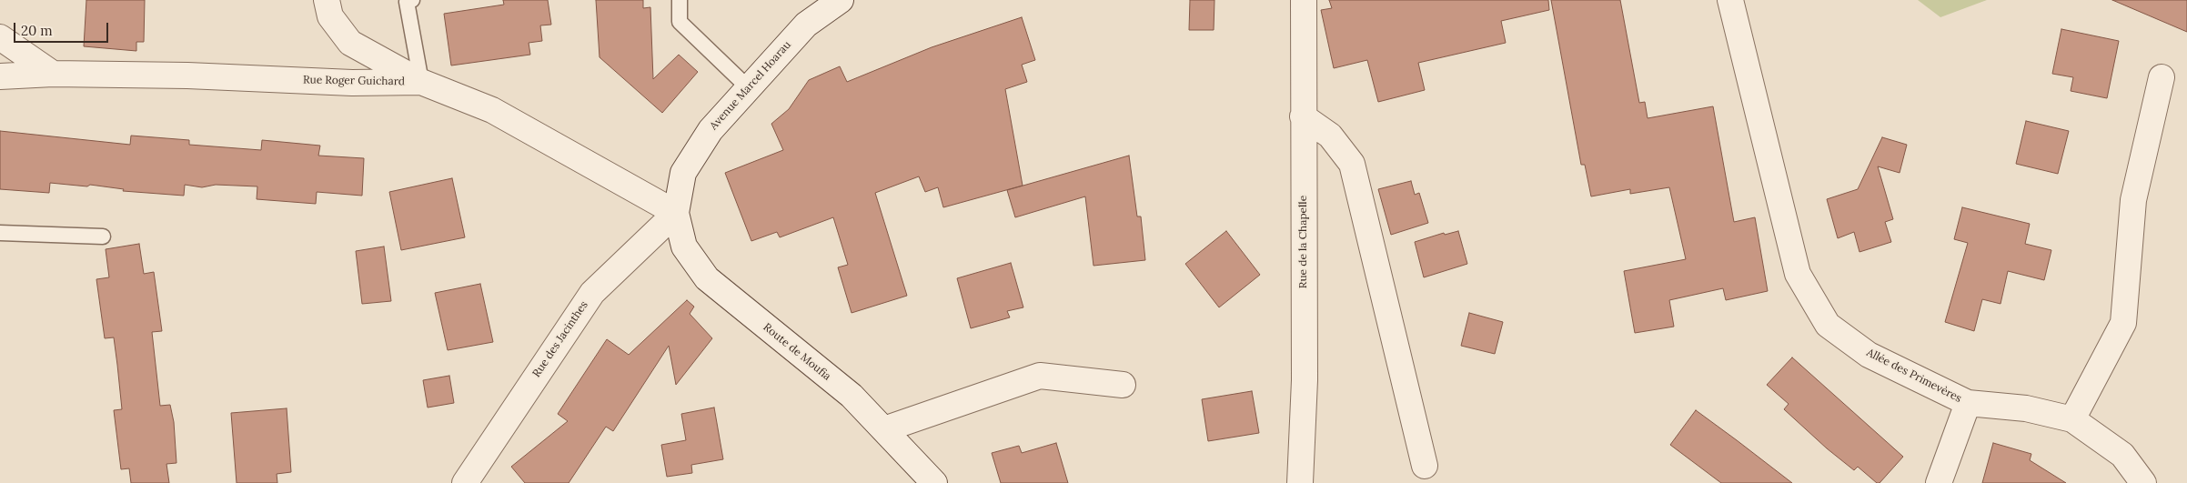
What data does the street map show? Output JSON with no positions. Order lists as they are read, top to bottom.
{
  "streets": {
    "street": [
      "Rue Roger Guichard",
      "Avenue Marcel Hoarau",
      "Rue de la Chapelle",
      "Rue des Jacinthes",
      "Route de Moufia",
      "Allée des Primevères"
    ]
  },
  "crossings": [
    ["Rue Roger Guichard", "Avenue Marcel Hoarau"],
    ["Rue Roger Guichard", "Rue des Jacinthes"],
    ["Rue Roger Guichard", "Route de Moufia"],
    ["Avenue Marcel Hoarau", "Rue des Jacinthes"],
    ["Avenue Marcel Hoarau", "Route de Moufia"],
    ["Rue des Jacinthes", "Route de Moufia"]
  ],
  "scale_bar": "20 m"
}
